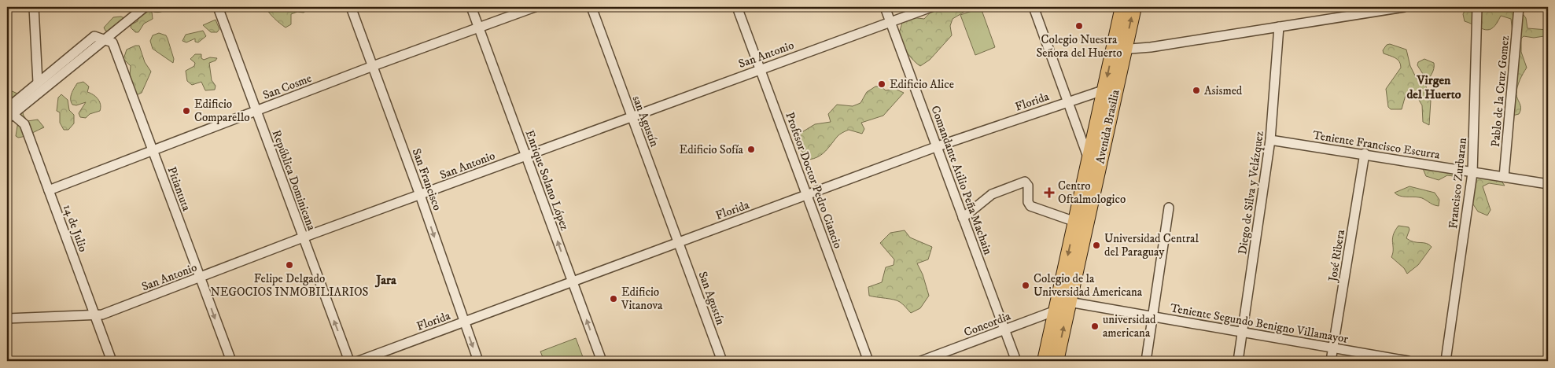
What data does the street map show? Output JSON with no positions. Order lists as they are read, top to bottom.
{
  "streets": {
    "main road": ["Avenida Brasilia"],
    "street": [
      "San Antonio",
      "San Cosme",
      "Pablo de la Cruz Gomez",
      "Florida",
      "san Agustín",
      "Teniente Francisco Escurra",
      "San Francisco",
      "República Dominicana",
      "Enrique Solano López",
      "Profesor Doctor Pedro Ciancio",
      "Comandante Atilio Peña Machain",
      "Francisco Zurbaran",
      "Pitiantuta",
      "Diego de Silva y Velázquez",
      "14 de Julio",
      "José Ribera",
      "San Agustín",
      "Teniente Segundo Benigno Villamayor",
      "Concordia"
    ]
  },
  "crossings": [
    ["San Antonio", "san Agustín"],
    ["San Antonio", "San Francisco"],
    ["San Antonio", "República Dominicana"],
    ["San Antonio", "Enrique Solano López"],
    ["San Antonio", "Profesor Doctor Pedro Ciancio"],
    ["San Antonio", "Comandante Atilio Peña Machain"],
    ["San Antonio", "Pitiantuta"],
    ["San Antonio", "14 de Julio"],
    ["San Cosme", "San Francisco"],
    ["San Cosme", "República Dominicana"],
    ["San Cosme", "Enrique Solano López"],
    ["San Cosme", "Pitiantuta"],
    ["San Cosme", "14 de Julio"],
    ["Pablo de la Cruz Gomez", "Teniente Francisco Escurra"],
    ["Florida", "san Agustín"],
    ["Florida", "Avenida Brasilia"],
    ["Florida", "San Francisco"],
    ["Florida", "Enrique Solano López"],
    ["Florida", "Profesor Doctor Pedro Ciancio"],
    ["Florida", "Comandante Atilio Peña Machain"],
    ["Florida", "San Agustín"],
    ["san Agustín", "San Agustín"],
    ["Avenida Brasilia", "Teniente Segundo Benigno Villamayor"],
    ["Avenida Brasilia", "Concordia"],
    ["Teniente Francisco Escurra", "Francisco Zurbaran"],
    ["Teniente Francisco Escurra", "Diego de Silva y Velázquez"],
    ["Teniente Francisco Escurra", "José Ribera"],
    ["Comandante Atilio Peña Machain", "Concordia"],
    ["Diego de Silva y Velázquez", "Teniente Segundo Benigno Villamayor"],
    ["José Ribera", "Teniente Segundo Benigno Villamayor"],
    ["Teniente Segundo Benigno Villamayor", "Concordia"]
  ],
  "one_way": ["San Francisco", "Enrique Solano López"],
  "districts": ["Virgen del Huerto", "Jara"],
  "places": {
    "other": [
      "Colegio Nuestra Señora del Huerto",
      "Edificio Alice",
      "Asismed",
      "Edificio Comparello",
      "Edificio Sofía",
      "Universidad Central del Paraguay",
      "Felipe Delgado NEGOCIOS INMOBILIARIOS",
      "Colegio de la Universidad Americana",
      "Edificio Vitanova",
      "universidad americana"
    ],
    "health": ["Centro Oftalmologico"]
  }
}
